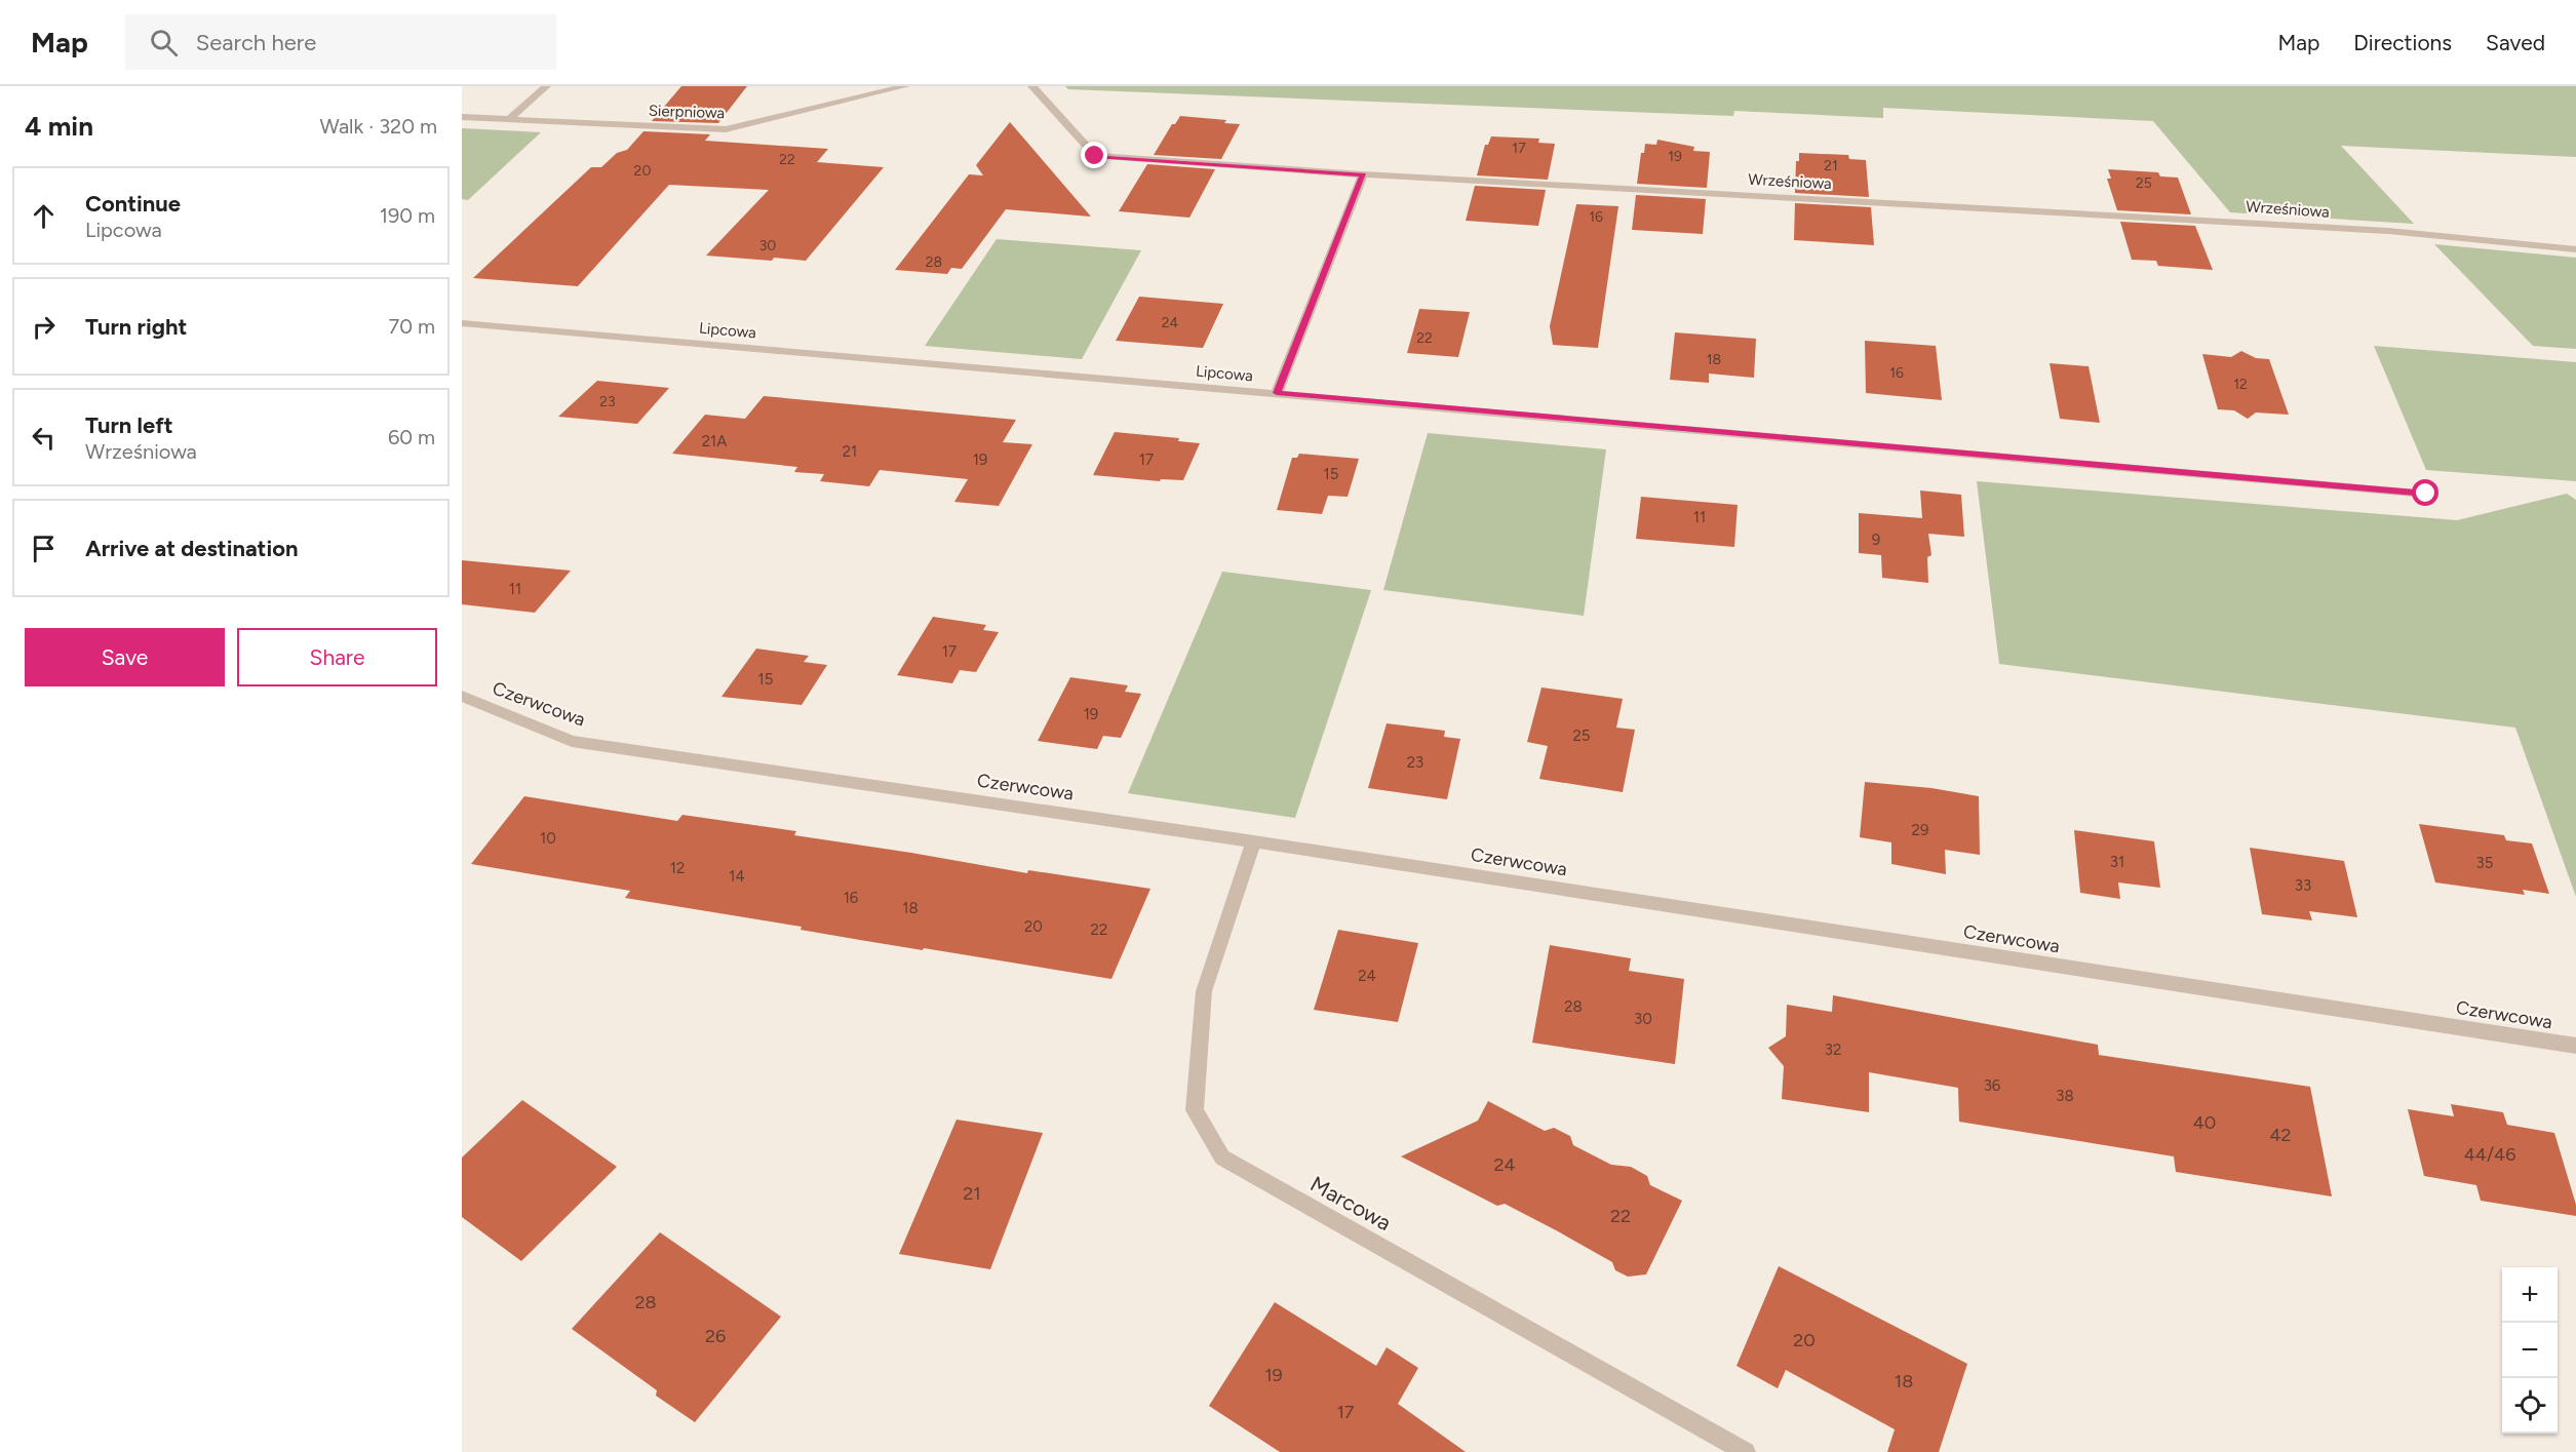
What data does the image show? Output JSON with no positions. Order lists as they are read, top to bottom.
{
  "streets": {
    "street": [
      "Sierpniowa",
      "Wrześniowa",
      "Lipcowa",
      "Czerwcowa",
      "Marcowa"
    ]
  },
  "crossings": [
    ["Czerwcowa", "Marcowa"]
  ],
  "house_numbers": [
    "17",
    "19",
    "22",
    "21",
    "20",
    "25",
    "16",
    "30",
    "28",
    "24",
    "22",
    "18",
    "16",
    "12",
    "23",
    "21A",
    "21",
    "19",
    "17",
    "15",
    "11",
    "9",
    "11",
    "17",
    "15",
    "19",
    "25",
    "23",
    "29",
    "10",
    "31",
    "35",
    "12",
    "14",
    "33",
    "16",
    "18",
    "20",
    "22",
    "24",
    "28",
    "30",
    "32",
    "36",
    "38",
    "40",
    "42",
    "44/46",
    "24",
    "21",
    "22",
    "28",
    "26",
    "20",
    "19",
    "18",
    "17"
  ],
  "page": {
    "header": "Map",
    "search": "Search here",
    "nav": ["Map", "Directions", "Saved"],
    "heading": ["4 min", "Walk · 320 m"],
    "list": [
      ["Continue", "Lipcowa", "190 m"],
      ["Turn right", "70 m"],
      ["Turn left", "Wrześniowa", "60 m"],
      "Arrive at destination"
    ],
    "buttons": ["Save", "Share"],
    "map_buttons": ["+", "−"]
  }
}
